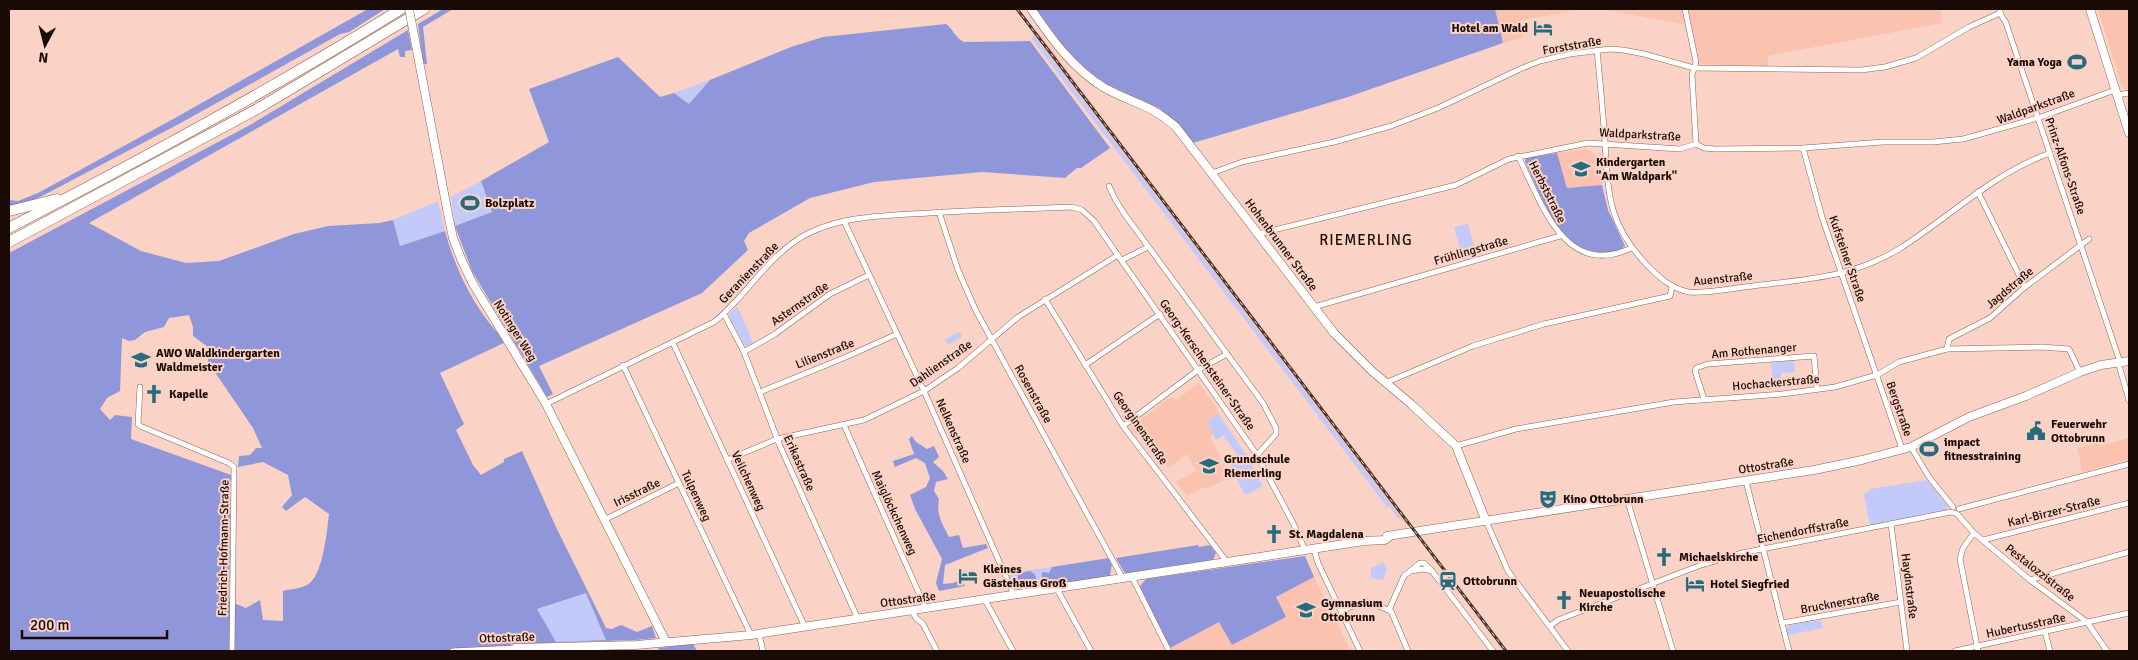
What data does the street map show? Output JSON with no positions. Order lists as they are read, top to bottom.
{
  "streets": {
    "street": [
      "Forststraße",
      "Waldparkstraße",
      "Prinz-Alfons-Straße",
      "Herbststraße",
      "Hohenbrunner Straße",
      "Frühlingstraße",
      "Kufsteiner Straße",
      "Geranienstraße",
      "Auenstraße",
      "Jagdstraße",
      "Asternstraße",
      "Notinger Weg",
      "Am Rothenanger",
      "Lilienstraße",
      "Dahlienstraße",
      "Georg-Kerschensteiner-Straße",
      "Hochackerstraße",
      "Rosenstraße",
      "Bergstraße",
      "Georginenstraße",
      "Nelkenstraße",
      "Erikastraße",
      "Ottostraße",
      "Veilchenweg",
      "Irisstraße",
      "Tulpenweg",
      "Karl-Birzer-Straße",
      "Maiglöckchenweg",
      "Eichendorffstraße",
      "Friedrich-Hofmann-Straße",
      "Pestalozzistraße",
      "Haydnstraße",
      "Brucknerstraße",
      "Hubertusstraße"
    ]
  },
  "crossings": [
    ["Forststraße", "Prinz-Alfons-Straße"],
    ["Forststraße", "Hohenbrunner Straße"],
    ["Waldparkstraße", "Prinz-Alfons-Straße"],
    ["Waldparkstraße", "Herbststraße"],
    ["Waldparkstraße", "Hohenbrunner Straße"],
    ["Waldparkstraße", "Kufsteiner Straße"],
    ["Prinz-Alfons-Straße", "Auenstraße"],
    ["Prinz-Alfons-Straße", "Jagdstraße"],
    ["Prinz-Alfons-Straße", "Ottostraße"],
    ["Herbststraße", "Frühlingstraße"],
    ["Hohenbrunner Straße", "Frühlingstraße"],
    ["Hohenbrunner Straße", "Hochackerstraße"],
    ["Hohenbrunner Straße", "Ottostraße"],
    ["Kufsteiner Straße", "Auenstraße"],
    ["Kufsteiner Straße", "Hochackerstraße"],
    ["Kufsteiner Straße", "Bergstraße"],
    ["Geranienstraße", "Notinger Weg"],
    ["Geranienstraße", "Georg-Kerschensteiner-Straße"],
    ["Geranienstraße", "Rosenstraße"],
    ["Geranienstraße", "Nelkenstraße"],
    ["Geranienstraße", "Erikastraße"],
    ["Geranienstraße", "Veilchenweg"],
    ["Geranienstraße", "Tulpenweg"],
    ["Jagdstraße", "Hochackerstraße"],
    ["Asternstraße", "Nelkenstraße"],
    ["Asternstraße", "Erikastraße"],
    ["Notinger Weg", "Ottostraße"],
    ["Notinger Weg", "Irisstraße"],
    ["Am Rothenanger", "Hochackerstraße"],
    ["Lilienstraße", "Nelkenstraße"],
    ["Lilienstraße", "Erikastraße"],
    ["Dahlienstraße", "Georg-Kerschensteiner-Straße"],
    ["Dahlienstraße", "Rosenstraße"],
    ["Dahlienstraße", "Georginenstraße"],
    ["Dahlienstraße", "Nelkenstraße"],
    ["Dahlienstraße", "Erikastraße"],
    ["Dahlienstraße", "Veilchenweg"],
    ["Dahlienstraße", "Maiglöckchenweg"],
    ["Georg-Kerschensteiner-Straße", "Ottostraße"],
    ["Hochackerstraße", "Bergstraße"],
    ["Hochackerstraße", "Ottostraße"],
    ["Rosenstraße", "Ottostraße"],
    ["Bergstraße", "Ottostraße"],
    ["Bergstraße", "Pestalozzistraße"],
    ["Georginenstraße", "Ottostraße"],
    ["Nelkenstraße", "Ottostraße"],
    ["Erikastraße", "Ottostraße"],
    ["Ottostraße", "Veilchenweg"],
    ["Ottostraße", "Tulpenweg"],
    ["Ottostraße", "Maiglöckchenweg"],
    ["Ottostraße", "Pestalozzistraße"],
    ["Irisstraße", "Tulpenweg"],
    ["Karl-Birzer-Straße", "Pestalozzistraße"],
    ["Eichendorffstraße", "Pestalozzistraße"],
    ["Eichendorffstraße", "Haydnstraße"],
    ["Pestalozzistraße", "Hubertusstraße"],
    ["Haydnstraße", "Brucknerstraße"]
  ],
  "districts": ["RIEMERLING"],
  "places": {
    "hotel": ["Hotel am Wald", "Kleines Gästehaus Groß", "Hotel Siegfried"],
    "sports": ["Yama Yoga", "Bolzplatz", "impact fitnesstraining"],
    "school or university": [
      "Kindergarten \"Am Waldpark\"",
      "AWO Waldkindergarten Waldmeister",
      "Grundschule Riemerling",
      "Gymnasium Ottobrunn"
    ],
    "church": [
      "Kapelle",
      "St. Magdalena",
      "Michaelskirche",
      "Neuapostolische Kirche"
    ],
    "public building": ["Feuerwehr Ottobrunn"],
    "theatre": ["Kino Ottobrunn"],
    "station": ["Ottobrunn"]
  },
  "scale_bar": "200 m",
  "north": "bottom"
}
